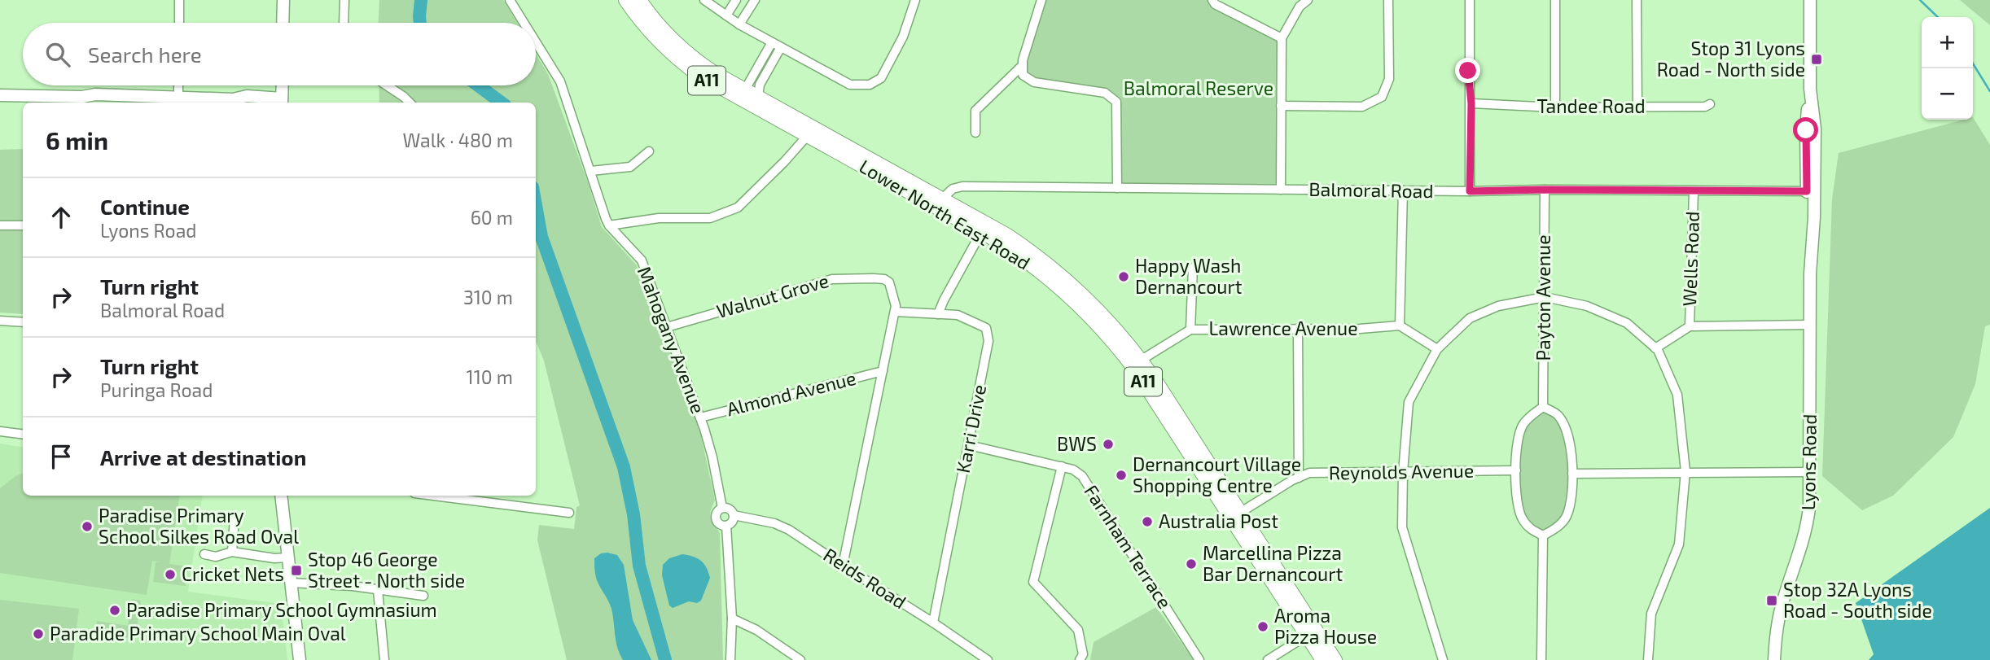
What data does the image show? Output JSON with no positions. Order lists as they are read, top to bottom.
{
  "streets": {
    "main road": ["A11", "Lower North East Road"],
    "street": [
      "Tandee Road",
      "Balmoral Road",
      "Wells Road",
      "Walnut Grove",
      "Payton Avenue",
      "Lawrence Avenue",
      "Mahogany Avenue",
      "Almond Avenue",
      "Karri Drive",
      "Lyons Road",
      "Reynolds Avenue",
      "Farnham Terrace",
      "Reids Road"
    ]
  },
  "crossings": [
    ["Balmoral Road", "Lower North East Road"],
    ["Balmoral Road", "Wells Road"],
    ["Balmoral Road", "Payton Avenue"],
    ["Balmoral Road", "Lyons Road"],
    ["Lower North East Road", "Lawrence Avenue"],
    ["Lower North East Road", "Reynolds Avenue"],
    ["Walnut Grove", "Mahogany Avenue"],
    ["Walnut Grove", "Karri Drive"],
    ["Mahogany Avenue", "Almond Avenue"],
    ["Mahogany Avenue", "Reids Road"],
    ["Karri Drive", "Farnham Terrace"],
    ["Karri Drive", "Reids Road"]
  ],
  "parks": ["Balmoral Reserve"],
  "places": {
    "transit": ["Stop 31 Lyons Road - North side", "Stop 46 George Street - North side", "Stop 32A Lyons Road - South side"],
    "other": [
      "Happy Wash Dernancourt",
      "BWS",
      "Dernancourt Village Shopping Centre",
      "Australia Post",
      "Paradise Primary School Silkes Road Oval",
      "Marcellina Pizza Bar Dernancourt",
      "Cricket Nets",
      "Paradise Primary School Gymnasium",
      "Aroma Pizza House",
      "Paradide Primary School Main Oval"
    ]
  },
  "page": {
    "map_buttons": ["+", "−"],
    "search": "Search here",
    "heading": ["6 min", "Walk · 480 m"],
    "list": [
      ["Continue", "Lyons Road", "60 m"],
      ["Turn right", "Balmoral Road", "310 m"],
      ["Turn right", "Puringa Road", "110 m"],
      "Arrive at destination"
    ]
  }
}
